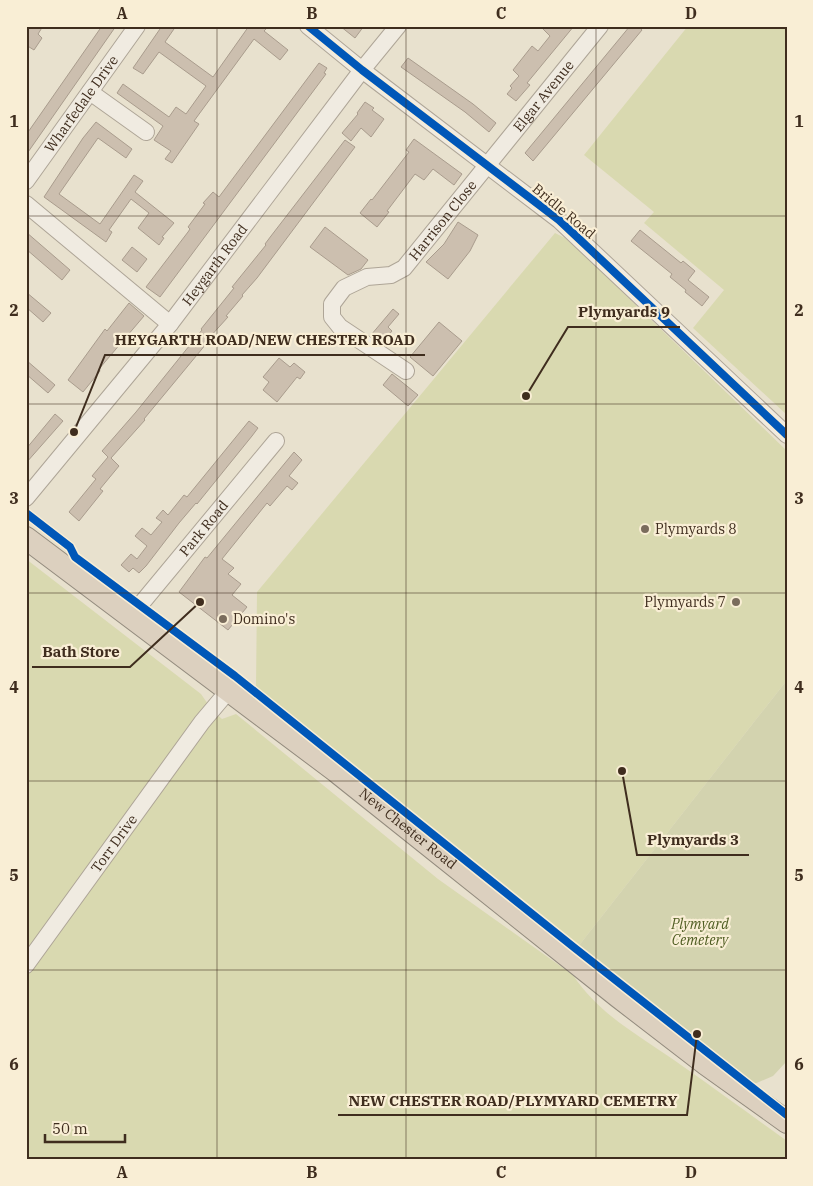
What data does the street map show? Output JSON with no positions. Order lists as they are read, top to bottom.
{
  "streets": {
    "highway": ["New Chester Road"],
    "street": [
      "Elgar Avenue",
      "Wharfedale Drive",
      "Bridle Road",
      "Harrison Close",
      "Heygarth Road",
      "Park Road",
      "Torr Drive"
    ]
  },
  "crossings": [
    ["Elgar Avenue", "Bridle Road"],
    ["Elgar Avenue", "Harrison Close"],
    ["Bridle Road", "Harrison Close"],
    ["Bridle Road", "Heygarth Road"],
    ["Park Road", "New Chester Road"],
    ["New Chester Road", "Torr Drive"]
  ],
  "parks": ["Plymyard Cemetery"],
  "places": [
    "Plymyards 9",
    "HEYGARTH ROAD/NEW CHESTER ROAD",
    "Plymyards 8",
    "Bath Store",
    "Plymyards 7",
    "Domino's",
    "Plymyards 3",
    "NEW CHESTER ROAD/PLYMYARD CEMETRY"
  ],
  "scale_bar": "50 m",
  "grid": {
    "columns": [
      "A",
      "B",
      "C",
      "D"
    ],
    "rows": [
      "1",
      "2",
      "3",
      "4",
      "5",
      "6"
    ]
  }
}
